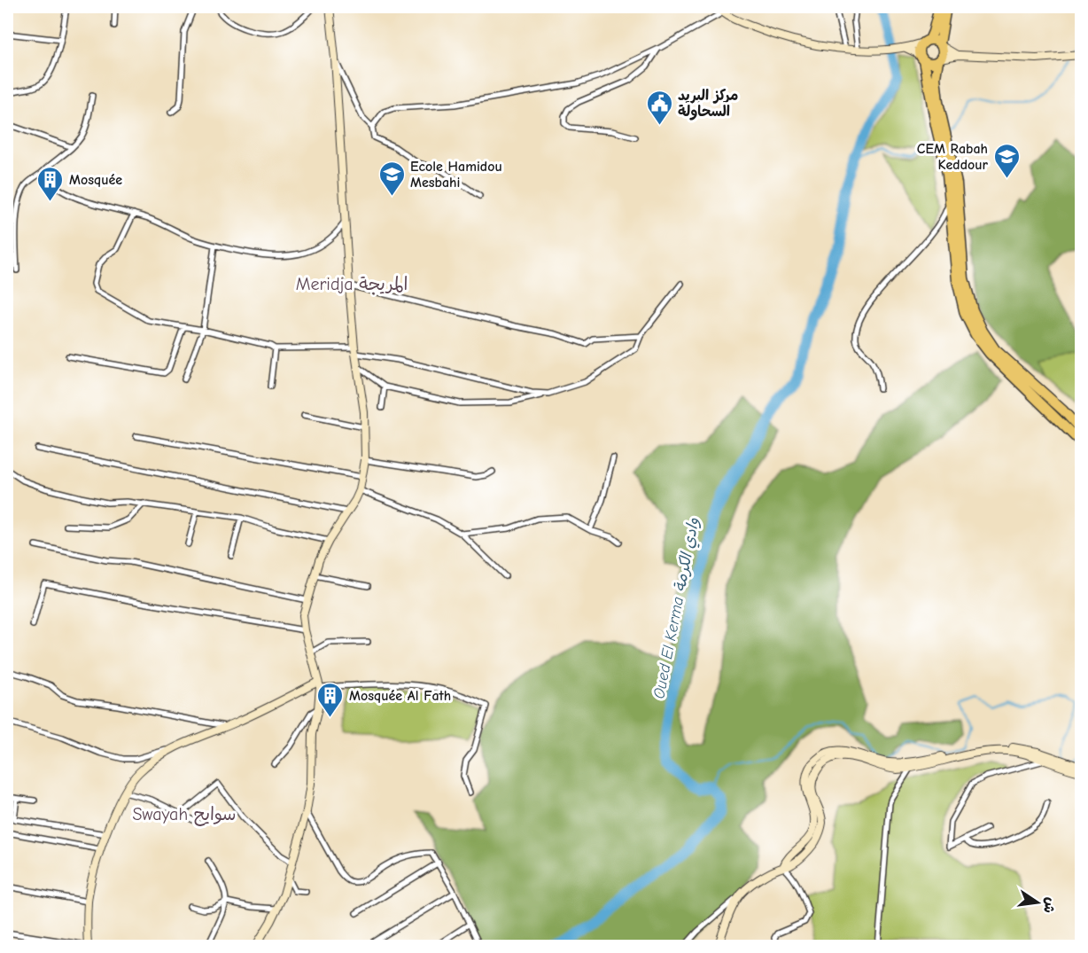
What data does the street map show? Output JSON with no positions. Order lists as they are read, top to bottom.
{
  "districts": ["Meridja المريجة", "Swayah سوايح"],
  "water": ["Oued El Kerma وادي الكرمة"],
  "places": {
    "public building": ["مركز البريد السحاولة"],
    "school or university": ["CEM Rabah Keddour", "Ecole Hamidou Mesbahi"],
    "building": ["Mosquée", "Mosquée Al Fath"]
  },
  "north": "right"
}
